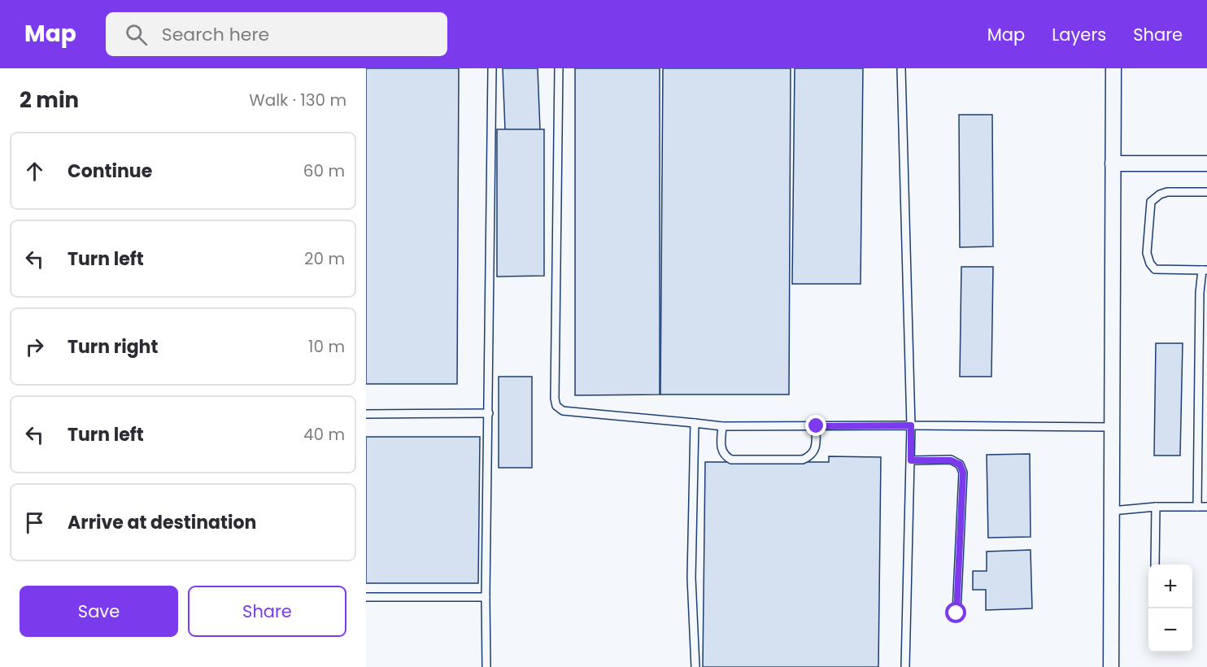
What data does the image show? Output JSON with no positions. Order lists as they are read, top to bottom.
{
  "page": {
    "header": "Map",
    "search": "Search here",
    "nav": ["Map", "Layers", "Share"],
    "heading": ["2 min", "Walk · 130 m"],
    "list": [
      ["Continue", "60 m"],
      ["Turn left", "20 m"],
      ["Turn right", "10 m"],
      ["Turn left", "40 m"],
      "Arrive at destination"
    ],
    "map_buttons": ["+", "−"],
    "buttons": ["Save", "Share"]
  }
}
